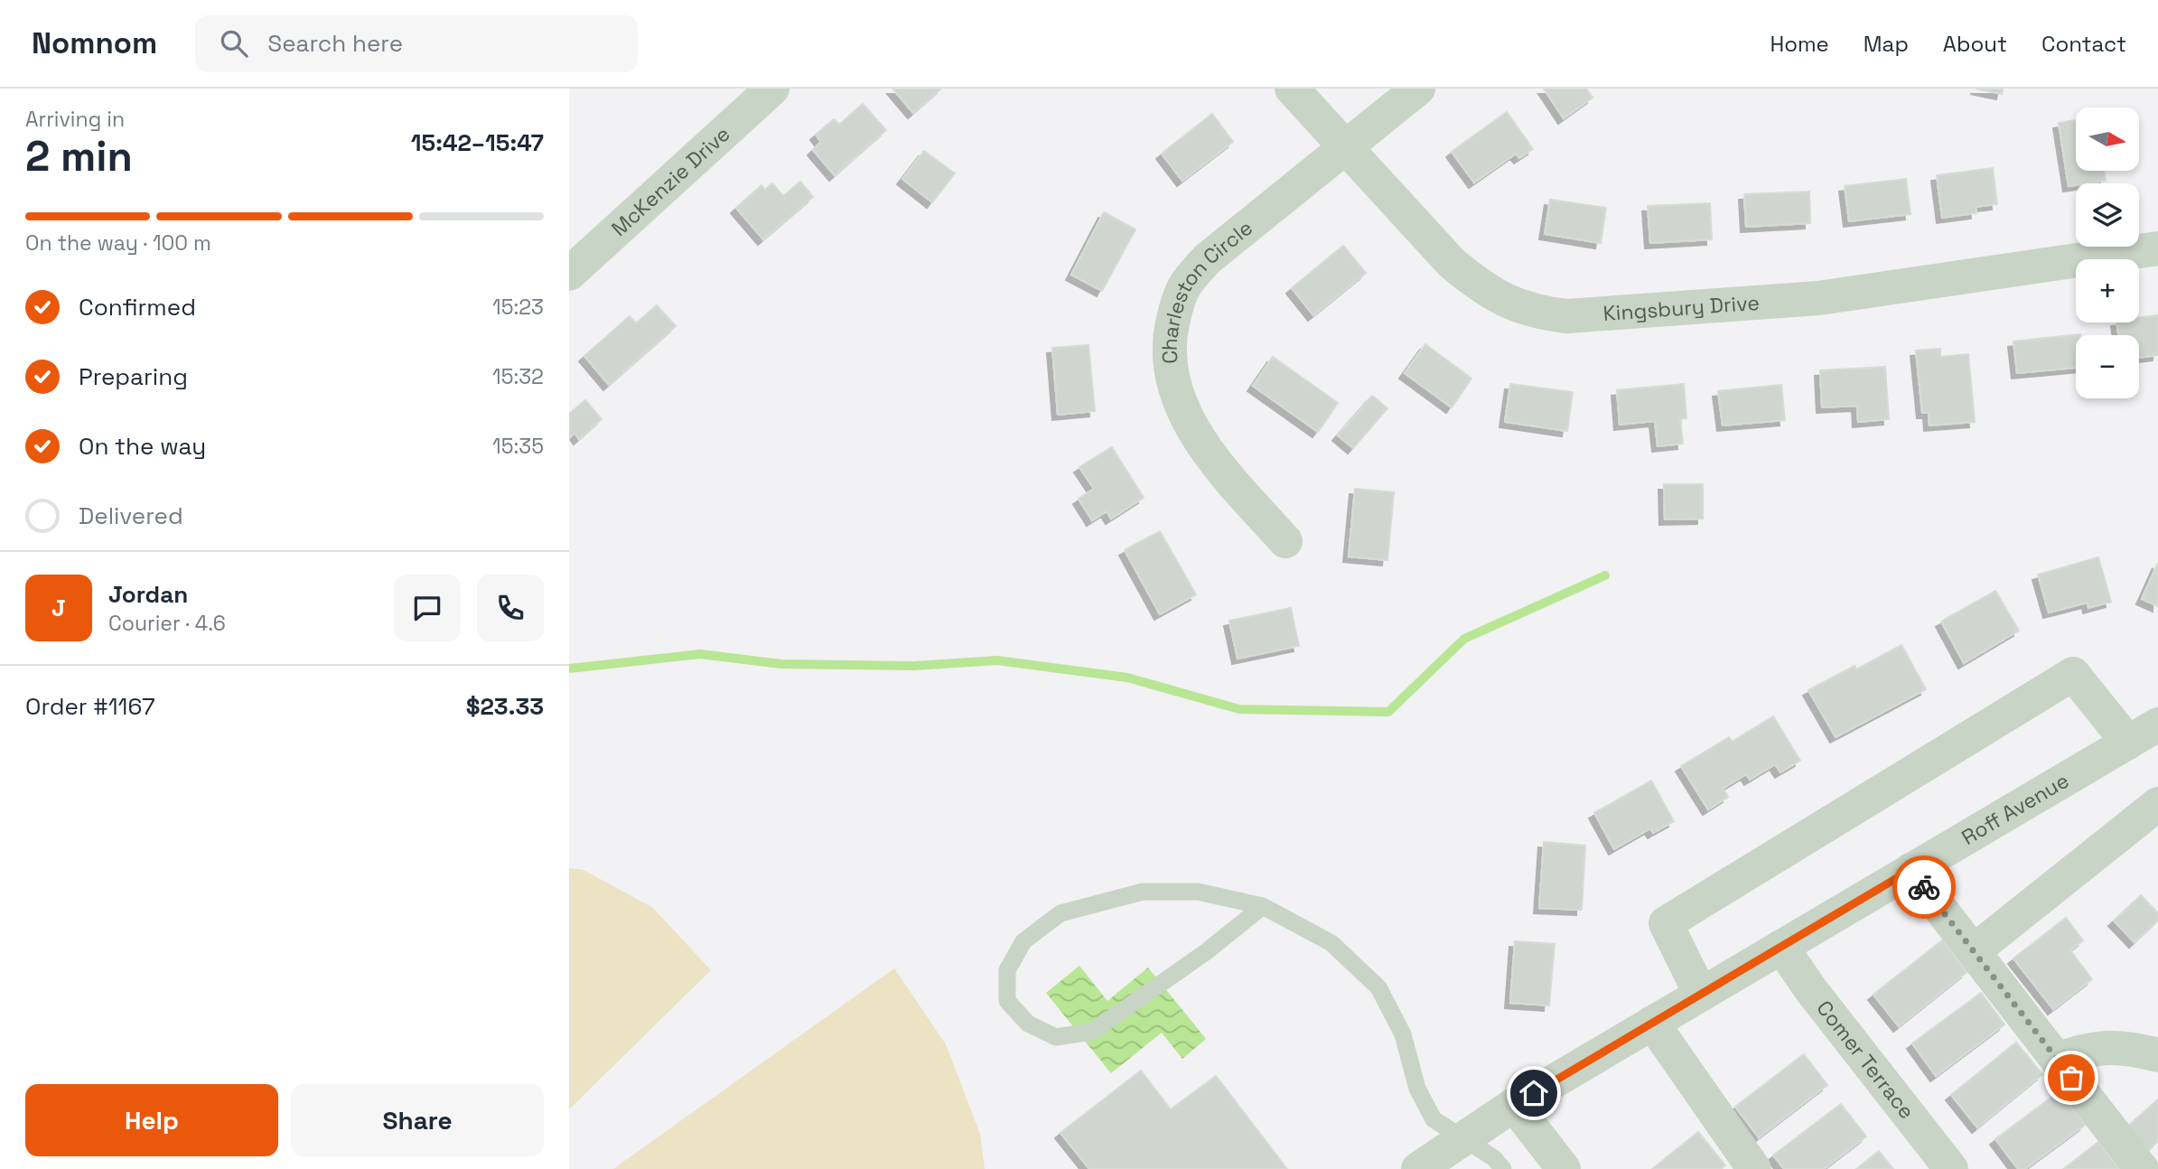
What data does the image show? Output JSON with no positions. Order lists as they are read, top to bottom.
{
  "streets": {
    "street": [
      "McKenzie Drive",
      "Charleston Circle",
      "Kingsbury Drive",
      "Roff Avenue",
      "Comer Terrace"
    ]
  },
  "crossings": [
    ["Charleston Circle", "Kingsbury Drive"],
    ["Roff Avenue", "Comer Terrace"]
  ],
  "north": "right",
  "page": {
    "header": "Nomnom",
    "search": "Search here",
    "nav": [
      "Home",
      "Map",
      "About",
      "Contact"
    ],
    "heading": ["2 min", "Arriving in", "15:42–15:47"],
    "panel": [
      "Jordan",
      "Courier · 4.6",
      "Order #1167",
      "$23.33"
    ],
    "map_buttons": ["+", "−"],
    "bar": "On the way · 100 m",
    "list": [
      ["Confirmed", "15:23"],
      ["Preparing", "15:32"],
      ["On the way", "15:35"],
      "Delivered"
    ],
    "round": "J",
    "buttons": ["Help", "Share"]
  }
}
